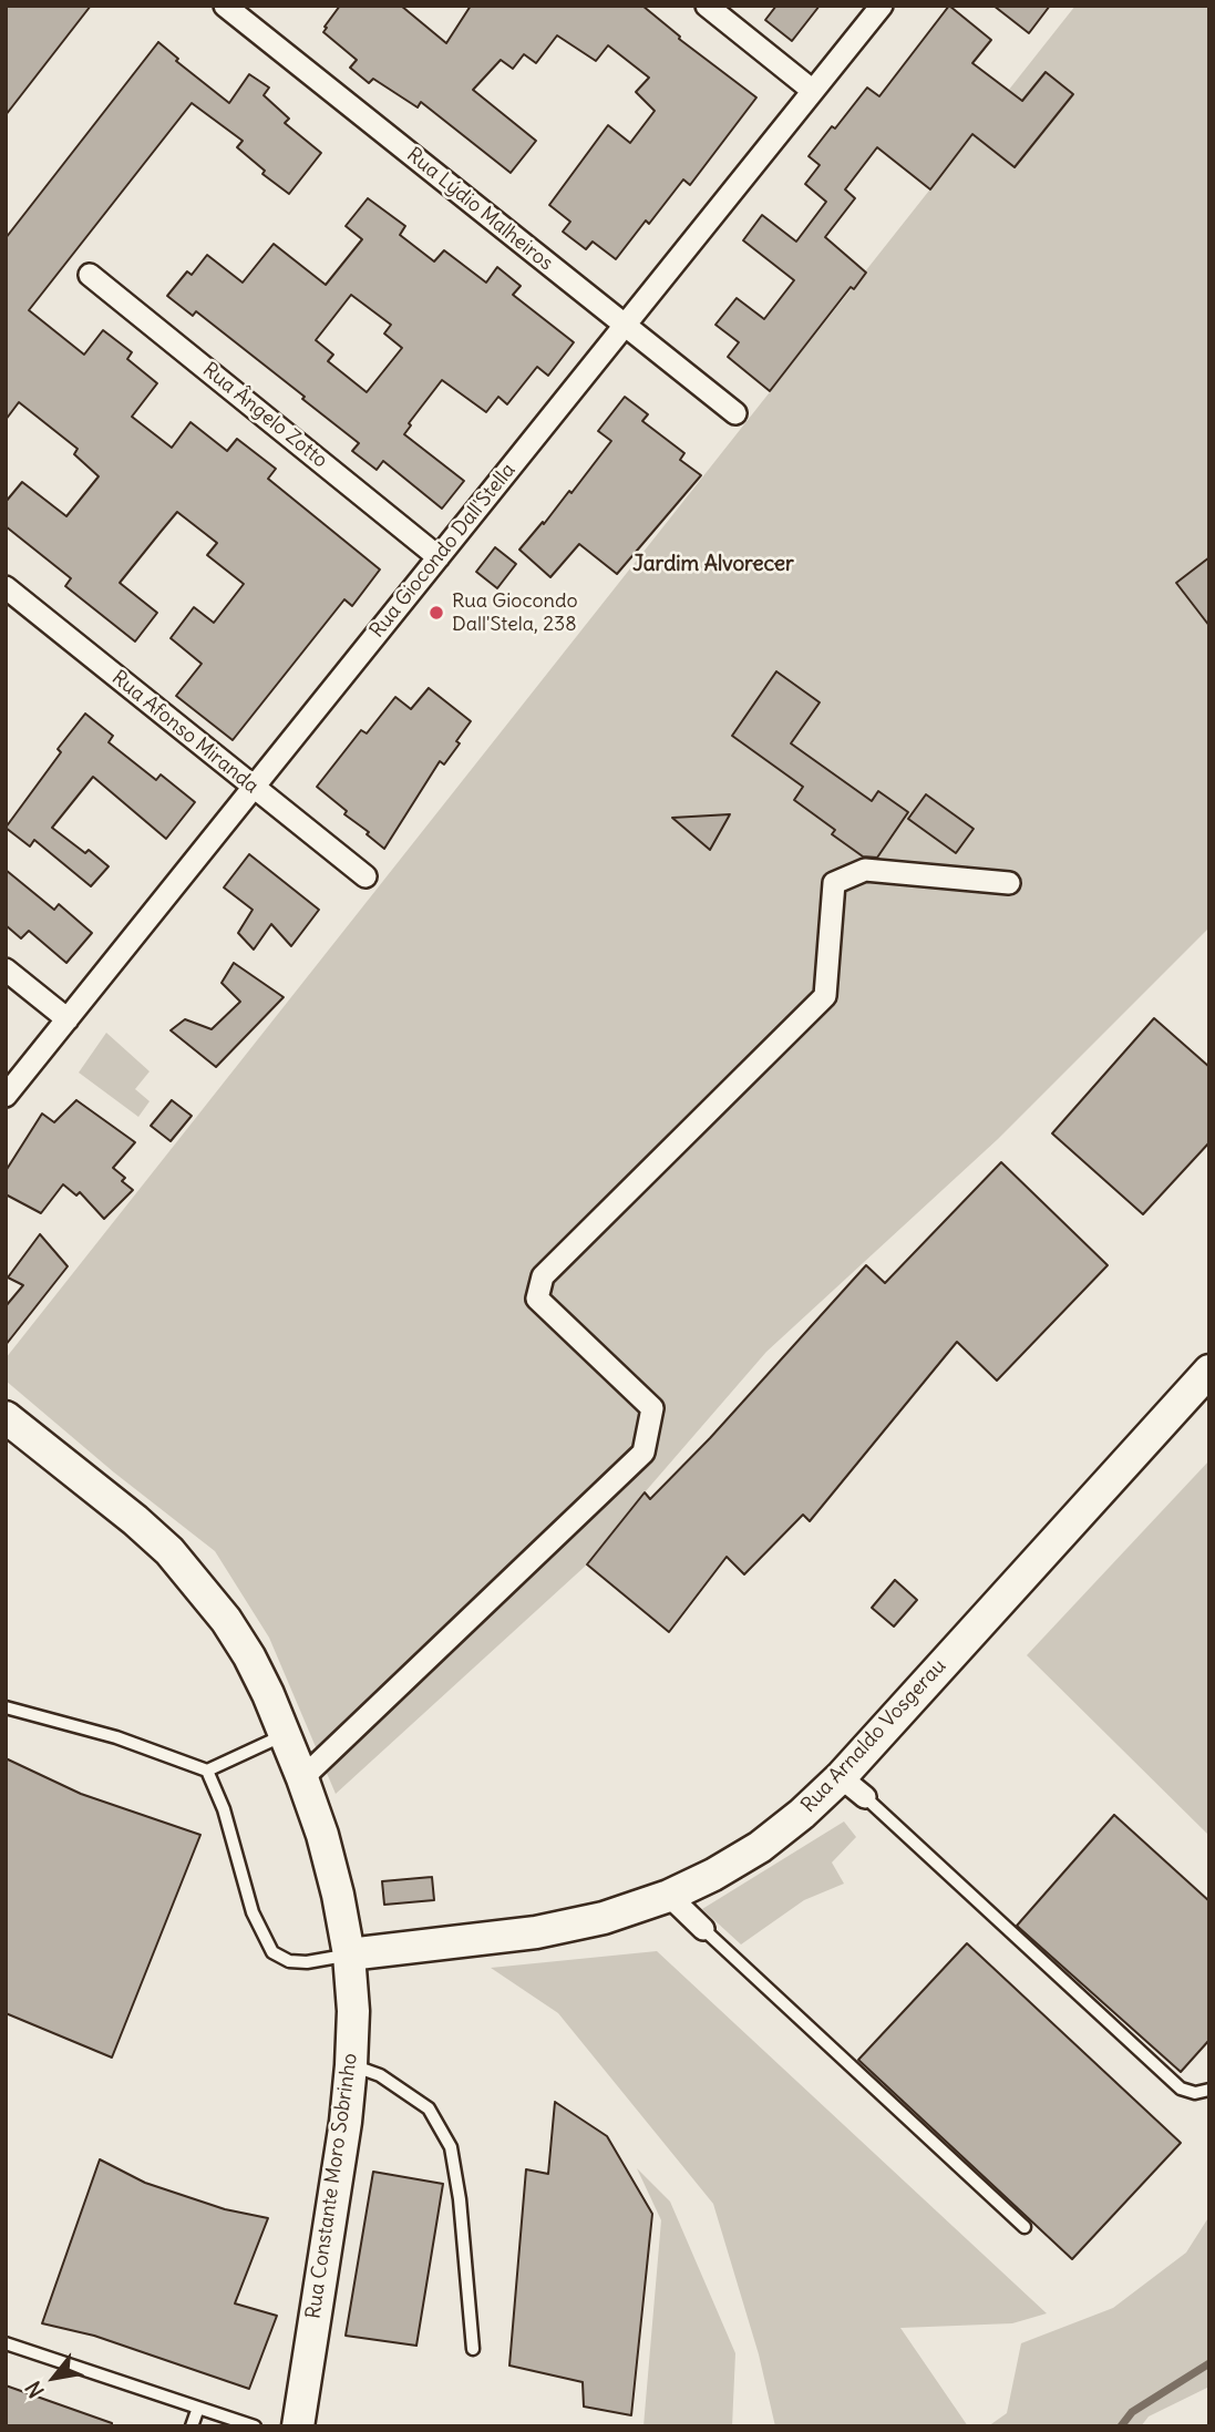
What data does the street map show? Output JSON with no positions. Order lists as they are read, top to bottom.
{
  "streets": {
    "main road": ["Rua Arnaldo Vosgerau", "Rua Constante Moro Sobrinho"],
    "street": [
      "Rua Lýdio Malheiros",
      "Rua Ângelo Zotto",
      "Rua Giocondo Dall'Stella",
      "Rua Afonso Miranda"
    ]
  },
  "crossings": [
    ["Rua Lýdio Malheiros", "Rua Giocondo Dall'Stella"],
    ["Rua Ângelo Zotto", "Rua Giocondo Dall'Stella"],
    ["Rua Giocondo Dall'Stella", "Rua Afonso Miranda"],
    ["Rua Arnaldo Vosgerau", "Rua Constante Moro Sobrinho"]
  ],
  "districts": ["Jardim Alvorecer"],
  "places": ["Rua Giocondo Dall'Stela, 238"],
  "north": "bottom left"
}
